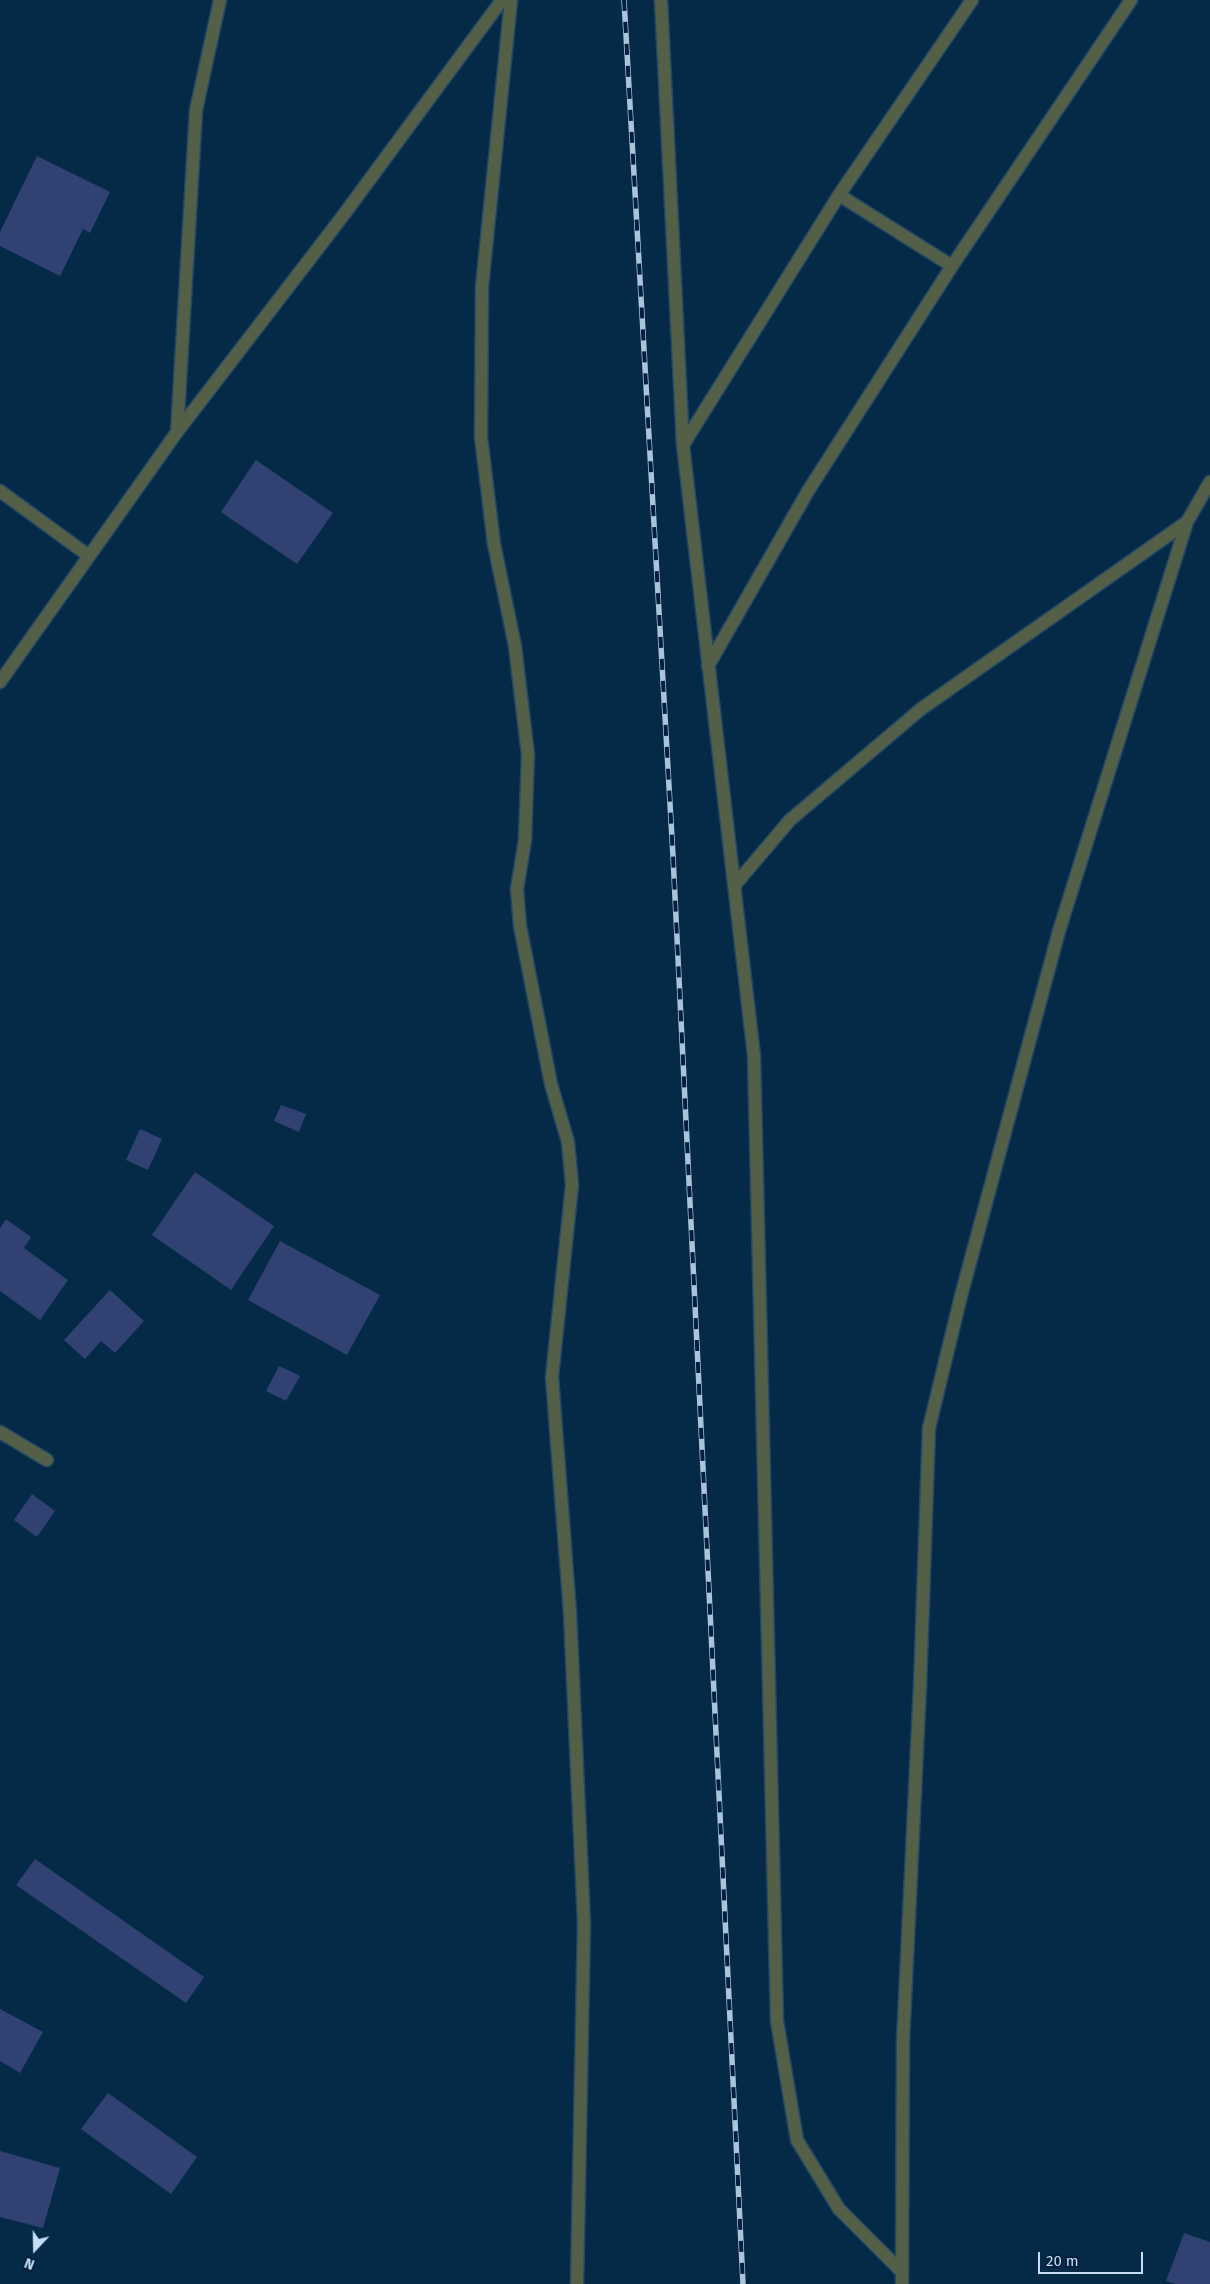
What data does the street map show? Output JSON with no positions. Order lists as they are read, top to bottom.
{
  "scale_bar": "20 m",
  "north": "bottom"
}
